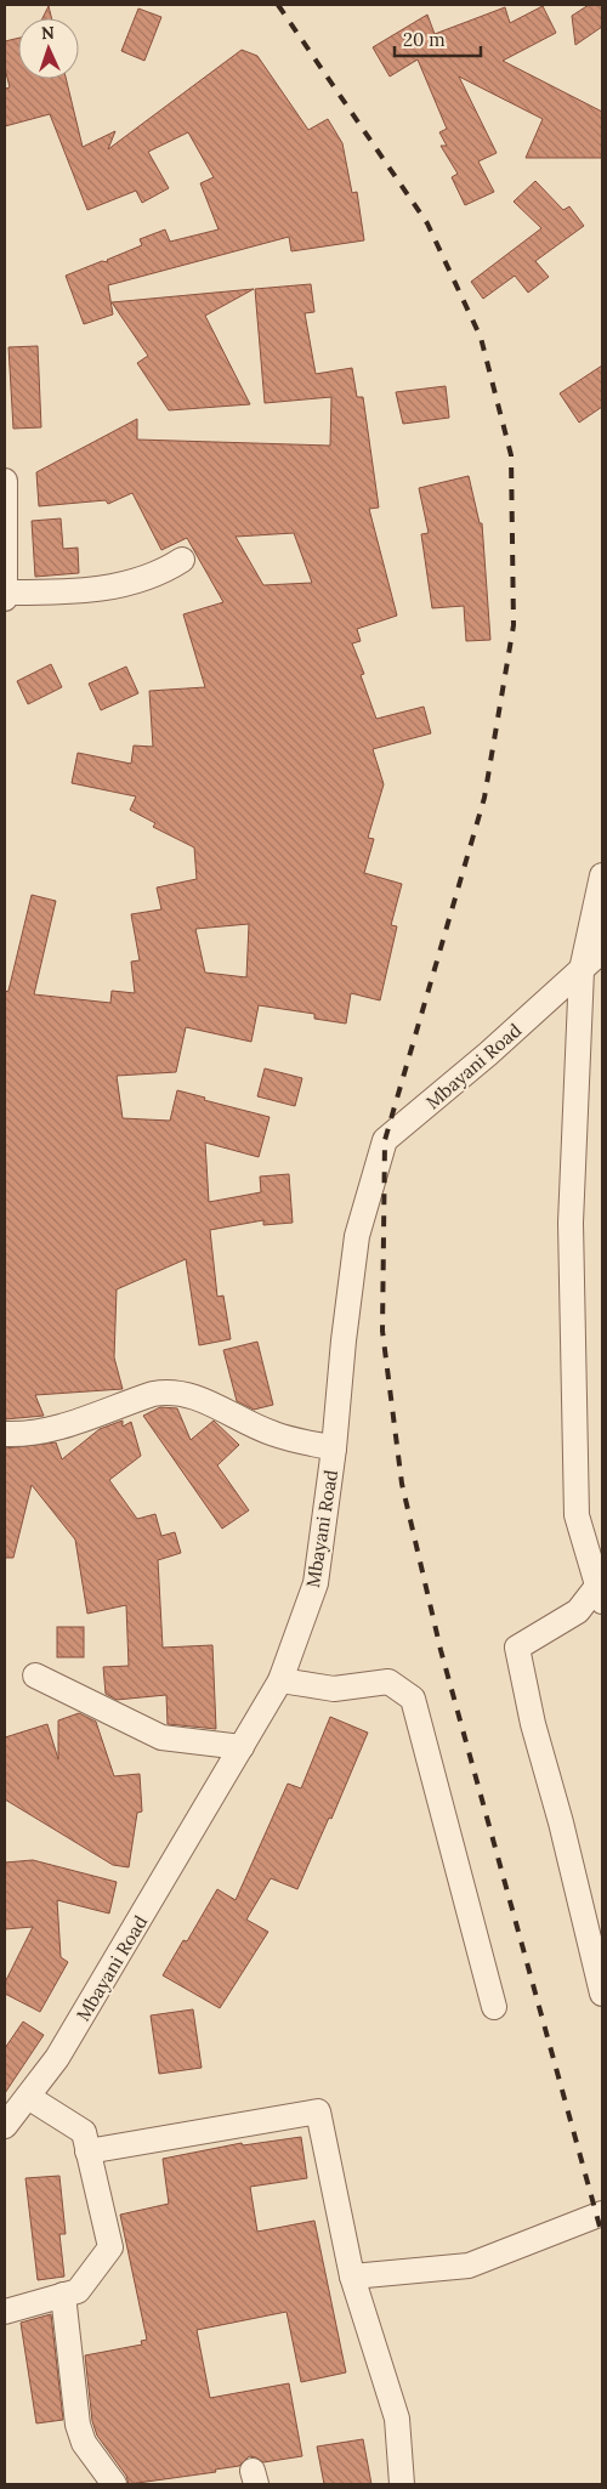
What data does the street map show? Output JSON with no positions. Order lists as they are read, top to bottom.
{
  "streets": {
    "street": ["Mbayani Road"]
  },
  "scale_bar": "20 m",
  "north": "top"
}
